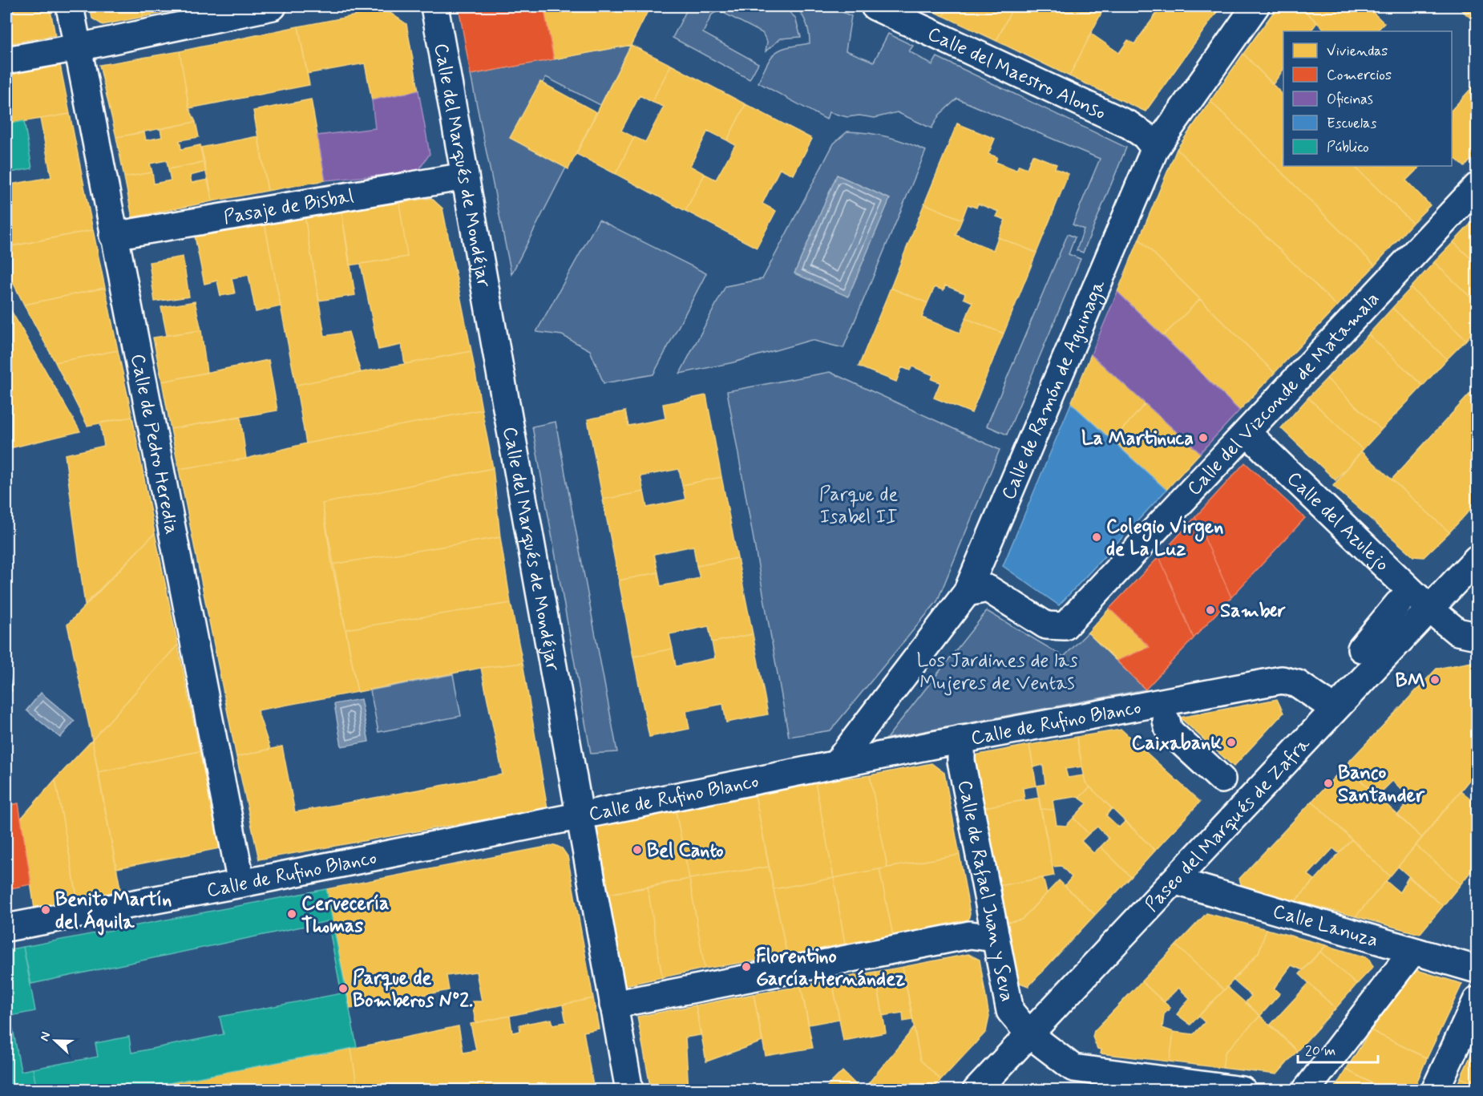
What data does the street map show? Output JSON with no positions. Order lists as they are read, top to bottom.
{
  "streets": {
    "street": [
      "Calle del Maestro Alonso",
      "Calle del Marqués de Mondéjar",
      "Pasaje de Bisbal",
      "Calle de Ramón de Aguinaga",
      "Calle del Vizconde de Matamala",
      "Calle de Pedro Heredia",
      "Calle del Azulejo",
      "Calle de Rufino Blanco",
      "Paseo del Marqués de Zafra",
      "Calle de Rafael Juan y Seva",
      "Calle Lanuza"
    ]
  },
  "crossings": [
    ["Calle del Maestro Alonso", "Calle de Ramón de Aguinaga"],
    ["Calle del Marqués de Mondéjar", "Pasaje de Bisbal"],
    ["Calle del Marqués de Mondéjar", "Calle de Rufino Blanco"],
    ["Pasaje de Bisbal", "Calle de Pedro Heredia"],
    ["Calle de Ramón de Aguinaga", "Calle del Vizconde de Matamala"],
    ["Calle de Ramón de Aguinaga", "Calle de Rufino Blanco"],
    ["Calle del Vizconde de Matamala", "Calle del Azulejo"],
    ["Calle de Pedro Heredia", "Calle de Rufino Blanco"],
    ["Calle del Azulejo", "Paseo del Marqués de Zafra"],
    ["Calle de Rufino Blanco", "Paseo del Marqués de Zafra"],
    ["Calle de Rufino Blanco", "Calle de Rafael Juan y Seva"],
    ["Paseo del Marqués de Zafra", "Calle de Rafael Juan y Seva"],
    ["Paseo del Marqués de Zafra", "Calle Lanuza"]
  ],
  "parks": ["Parque de Isabel II", "Los Jardines de las Mujeres de Ventas"],
  "places": [
    "La Martinuca",
    "Colegio Virgen de La Luz",
    "Samber",
    "BM",
    "Caixabank",
    "Banco Santander",
    "Bel Canto",
    "Benito Martín del Águila",
    "Cervecería Thomas",
    "Florentino García Hernández",
    "Parque de Bomberos Nº2."
  ],
  "legend": [
    "Viviendas",
    "Comercios",
    "Oficinas",
    "Escuelas",
    "Público"
  ],
  "scale_bar": "20 m",
  "north": "left"
}
